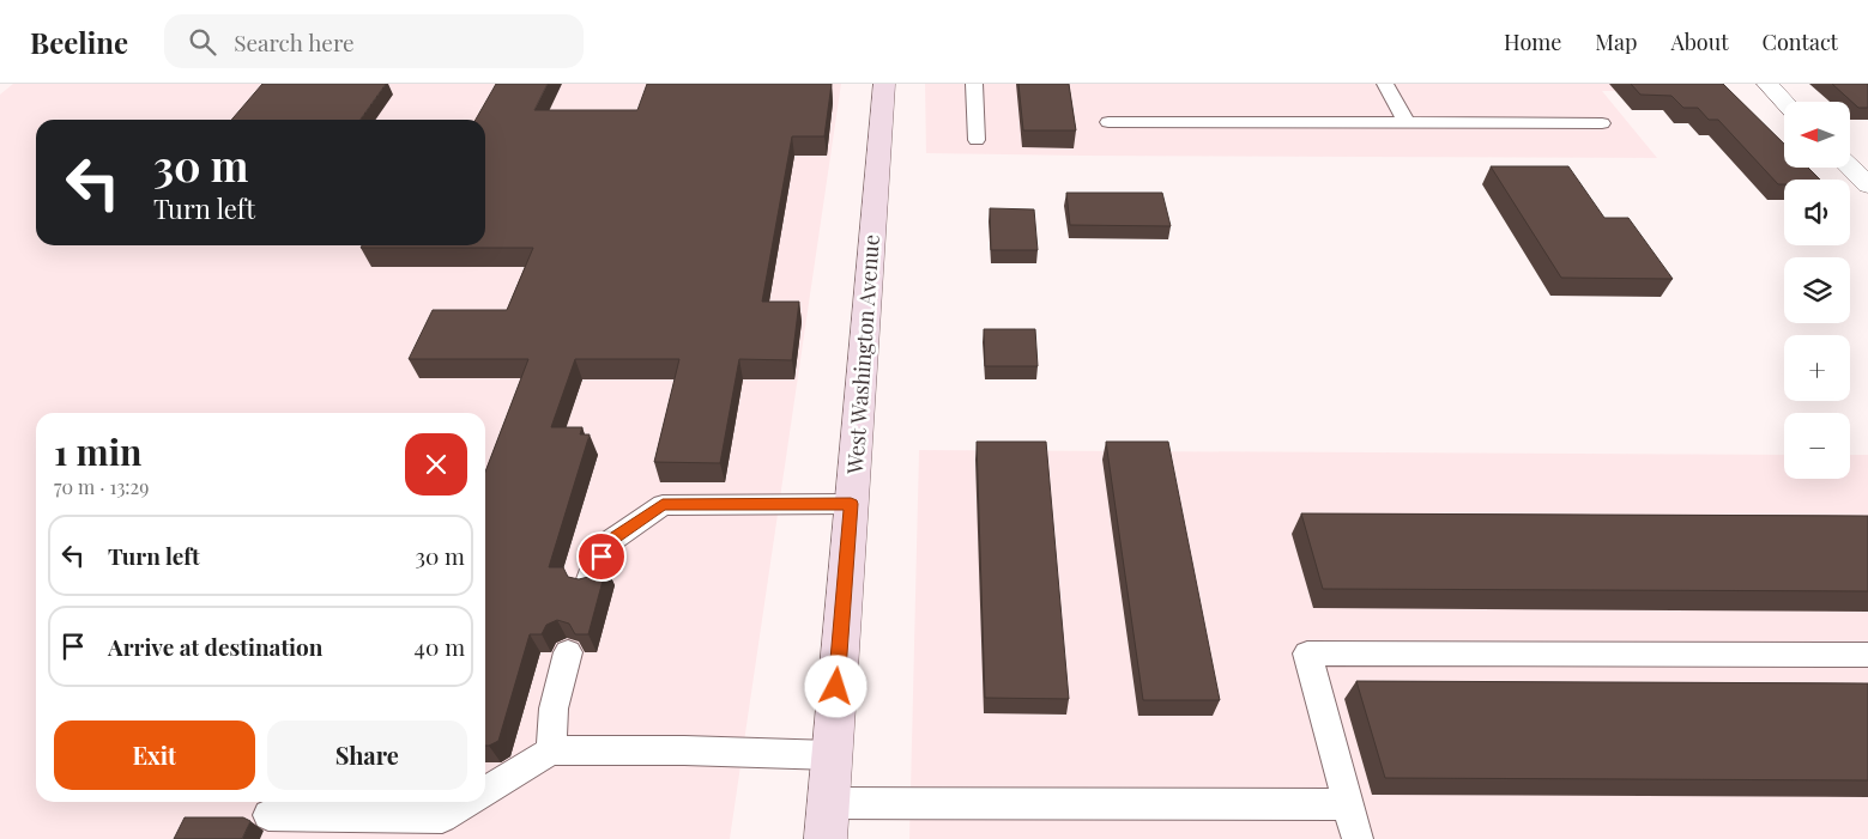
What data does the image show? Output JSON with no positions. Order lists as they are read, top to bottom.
{
  "streets": {
    "main road": ["West Washington Avenue"]
  },
  "north": "left",
  "page": {
    "header": "Beeline",
    "search": "Search here",
    "nav": [
      "Home",
      "Map",
      "About",
      "Contact"
    ],
    "map_buttons": ["+", "−"],
    "turn": ["30 m", "Turn left"],
    "heading": ["1 min", "70 m · 13:29"],
    "list": [
      {
        "name": "Turn left",
        "value": "30 m"
      },
      {
        "name": "Arrive at destination",
        "value": "40 m"
      }
    ],
    "buttons": ["Exit", "Share"]
  }
}
